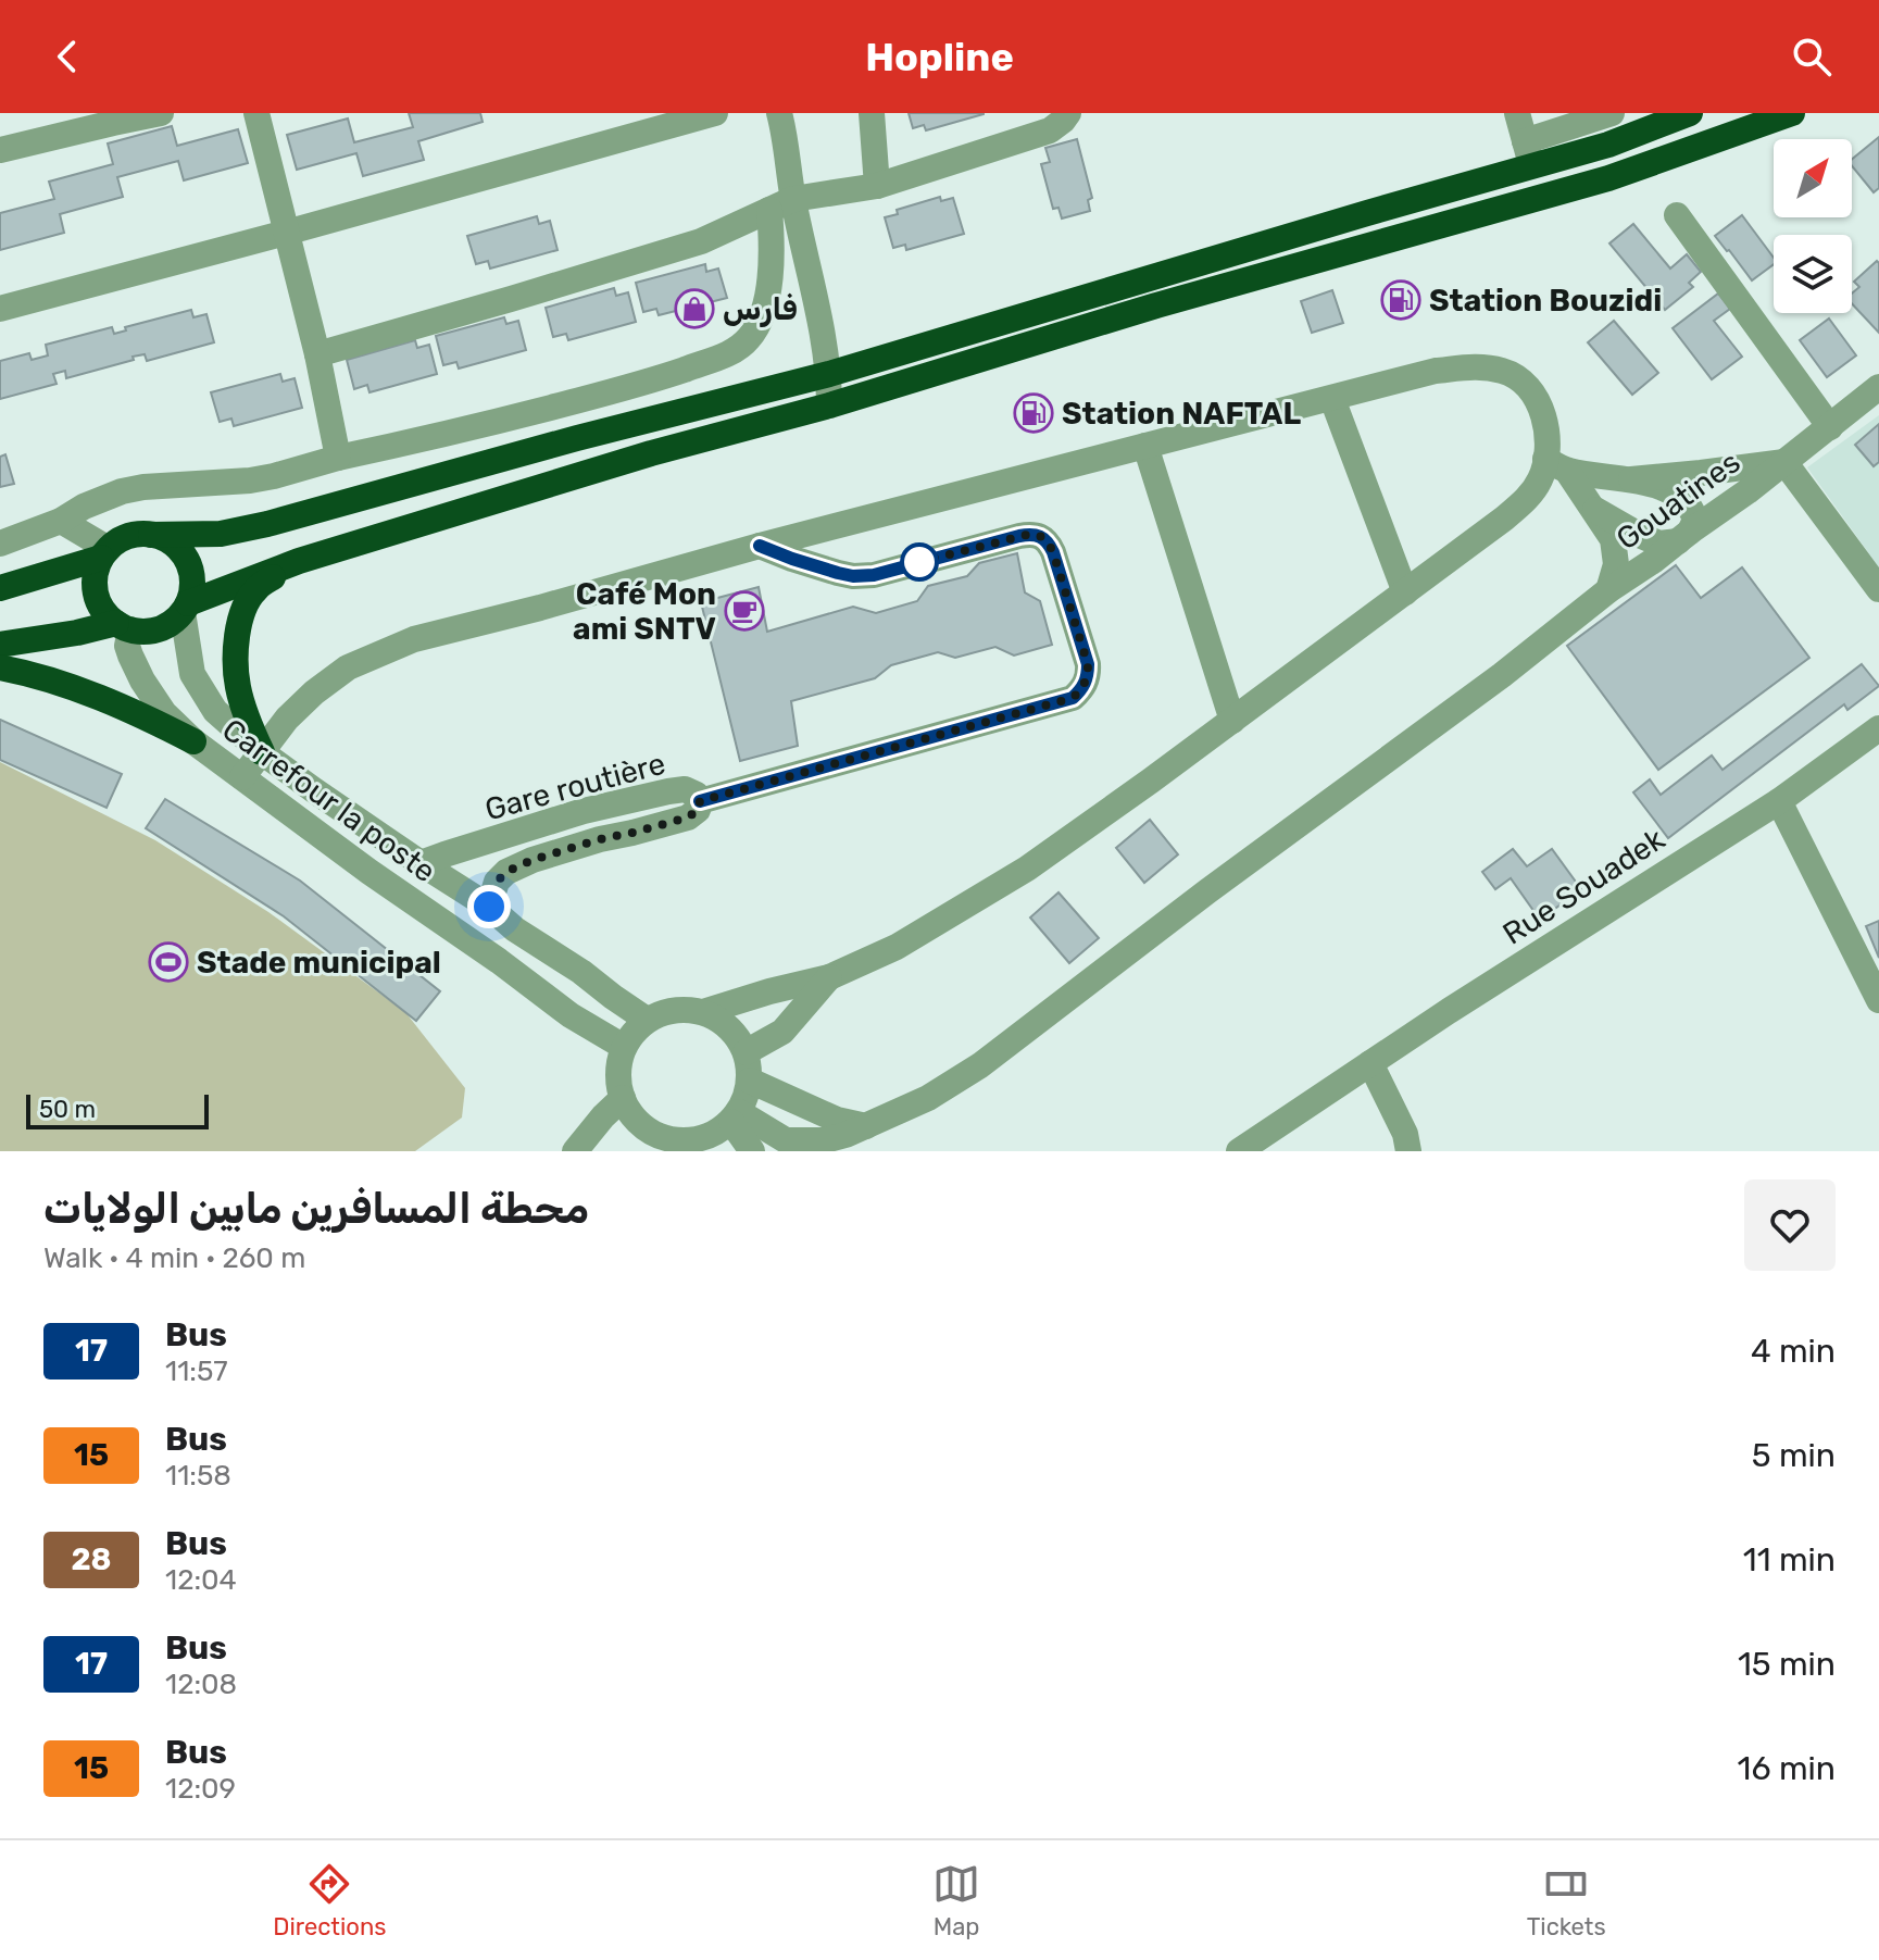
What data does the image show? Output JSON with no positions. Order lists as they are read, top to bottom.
{
  "streets": {
    "highway": ["Carrefour la poste"],
    "street": ["Gouatines", "Gare routière", "Rue Souadek"]
  },
  "crossings": [
    ["Gouatines", "Carrefour la poste"],
    ["Gare routière", "Carrefour la poste"]
  ],
  "places": {
    "fuel station": ["Station Bouzidi", "Station NAFTAL"],
    "shop": ["فارس"],
    "cafe": ["Café Mon ami SNTV"],
    "sports": ["Stade municipal"]
  },
  "lines": ["bus line 17"],
  "scale_bar": "50 m",
  "north": "top right",
  "page": {
    "header": "Hopline",
    "scale": "50 m",
    "heading": ["محطة المسافرين مابين الولايات", "Walk · 4 min · 260 m"],
    "list": [
      {
        "mark": "17",
        "name": "Bus",
        "note": "11:57",
        "value": "4 min"
      },
      {
        "mark": "15",
        "name": "Bus",
        "note": "11:58",
        "value": "5 min"
      },
      {
        "mark": "28",
        "name": "Bus",
        "note": "12:04",
        "value": "11 min"
      },
      {
        "mark": "17",
        "name": "Bus",
        "note": "12:08",
        "value": "15 min"
      },
      {
        "mark": "15",
        "name": "Bus",
        "note": "12:09",
        "value": "16 min"
      }
    ],
    "tabs": ["Directions", "Map", "Tickets"]
  }
}
